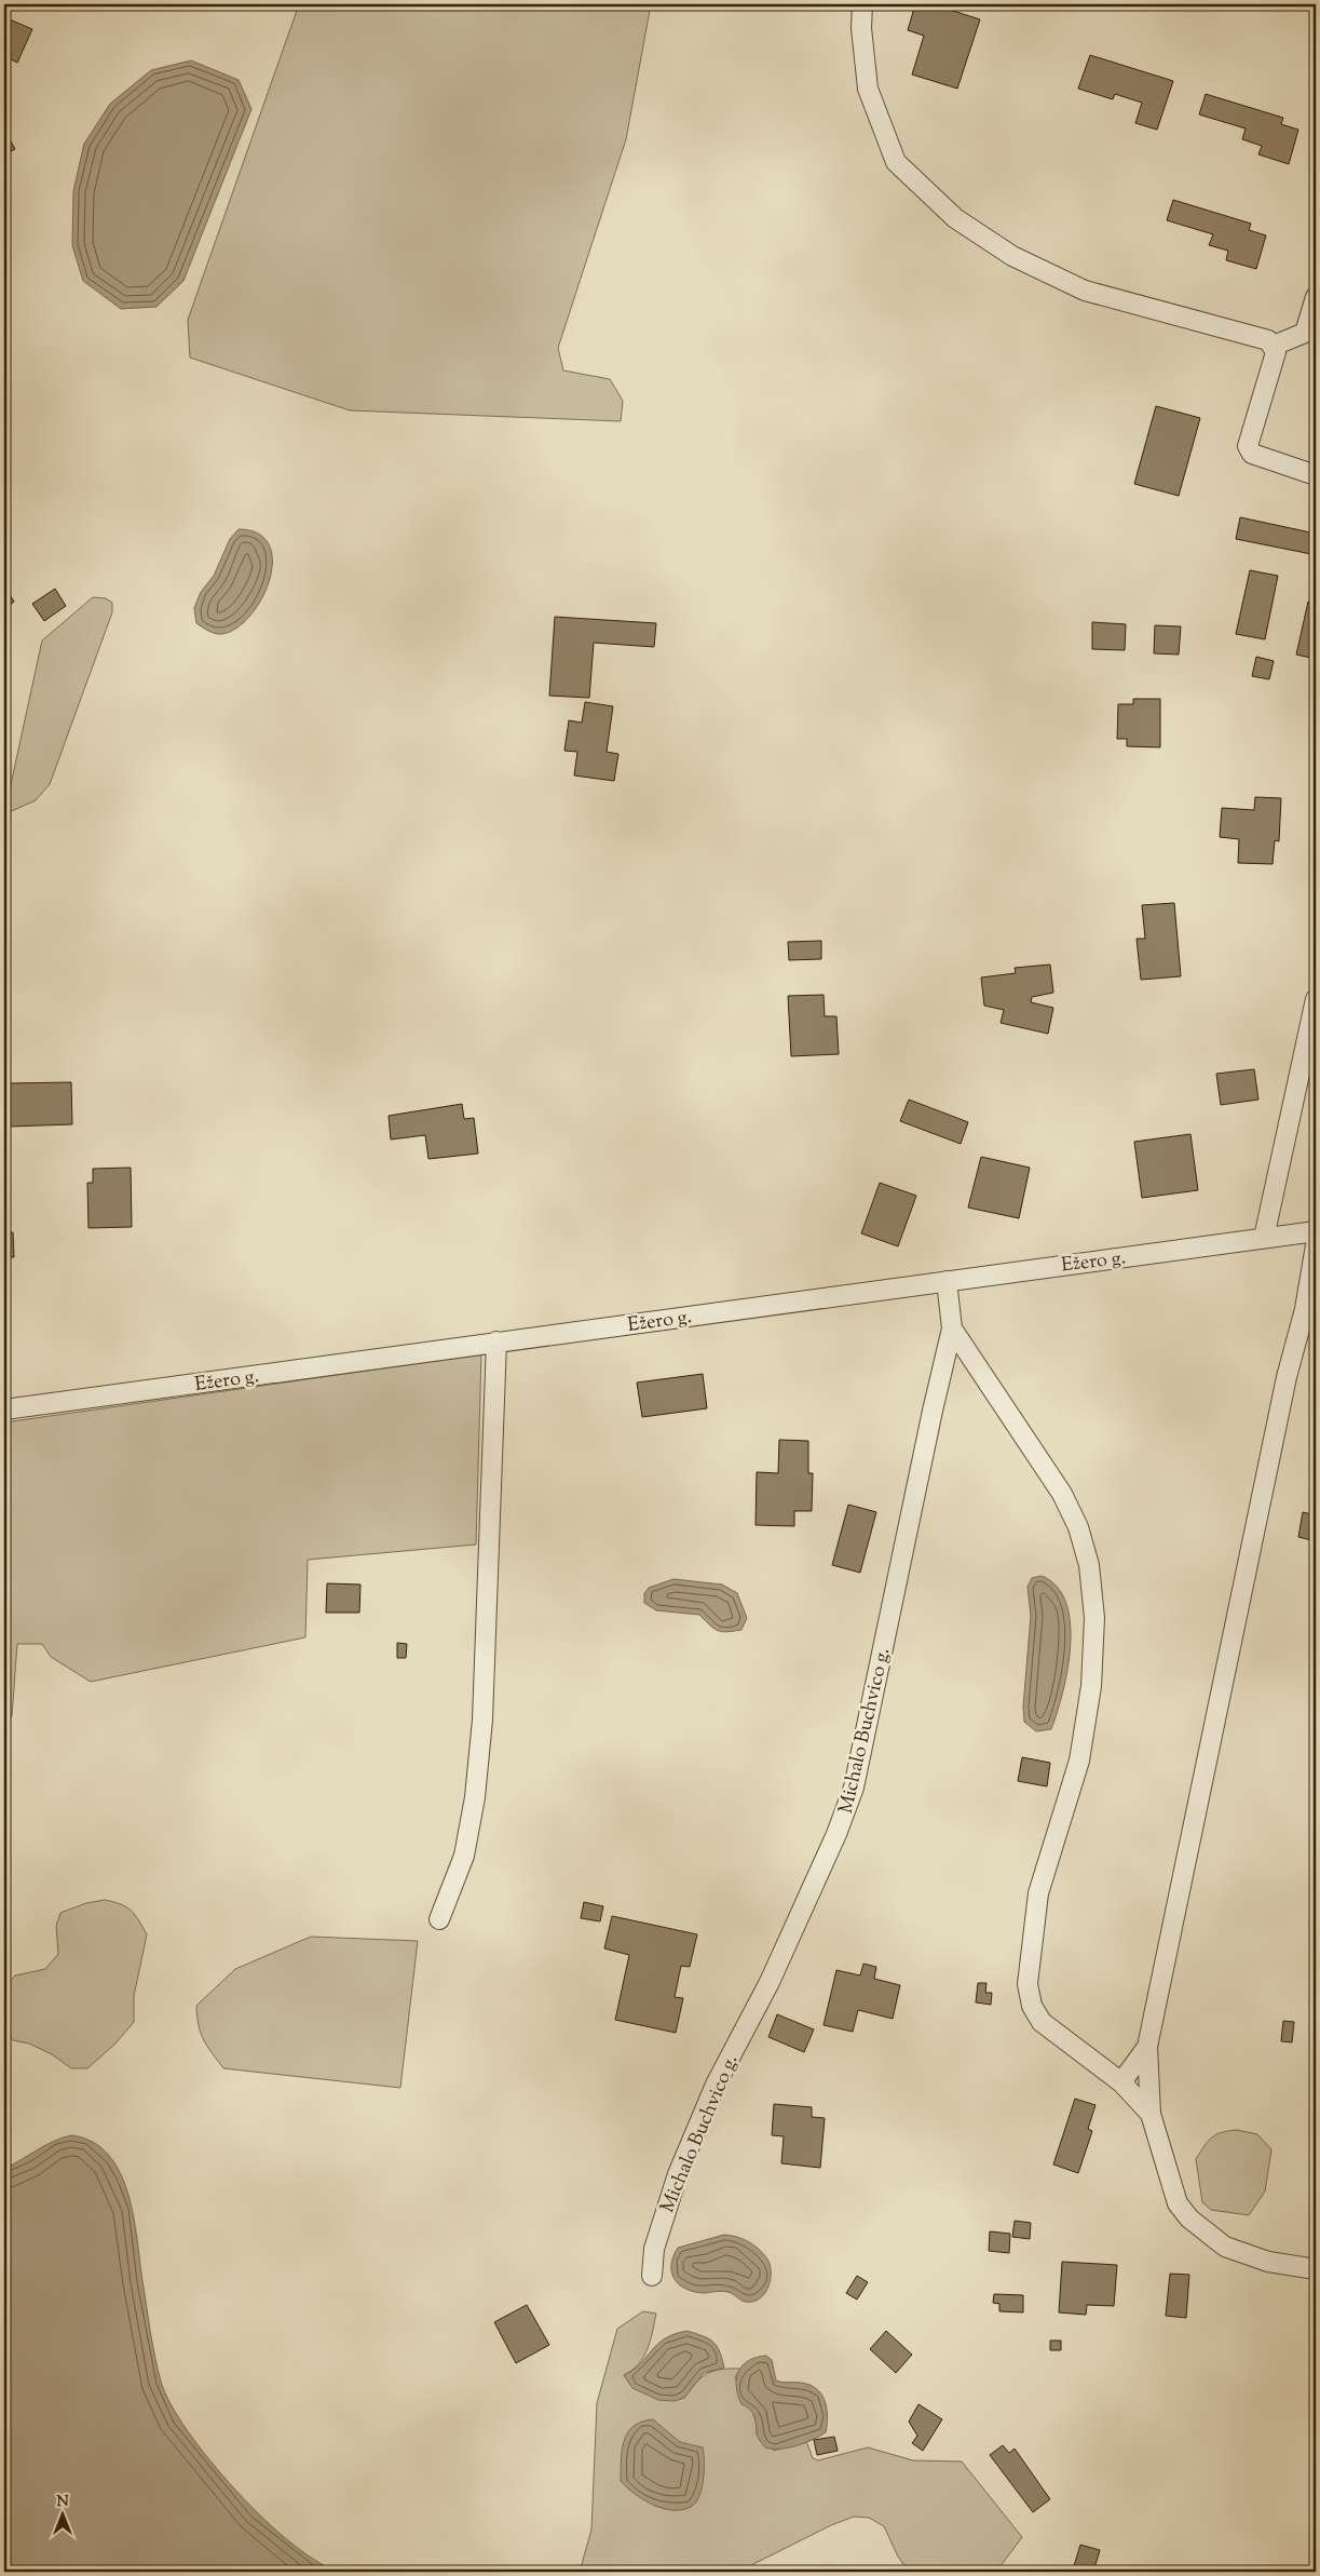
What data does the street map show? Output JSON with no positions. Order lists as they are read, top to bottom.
{
  "streets": {
    "street": ["Ežero g.", "Michalo Buchvico g."]
  },
  "crossings": [
    ["Ežero g.", "Michalo Buchvico g."]
  ],
  "north": "top"
}
